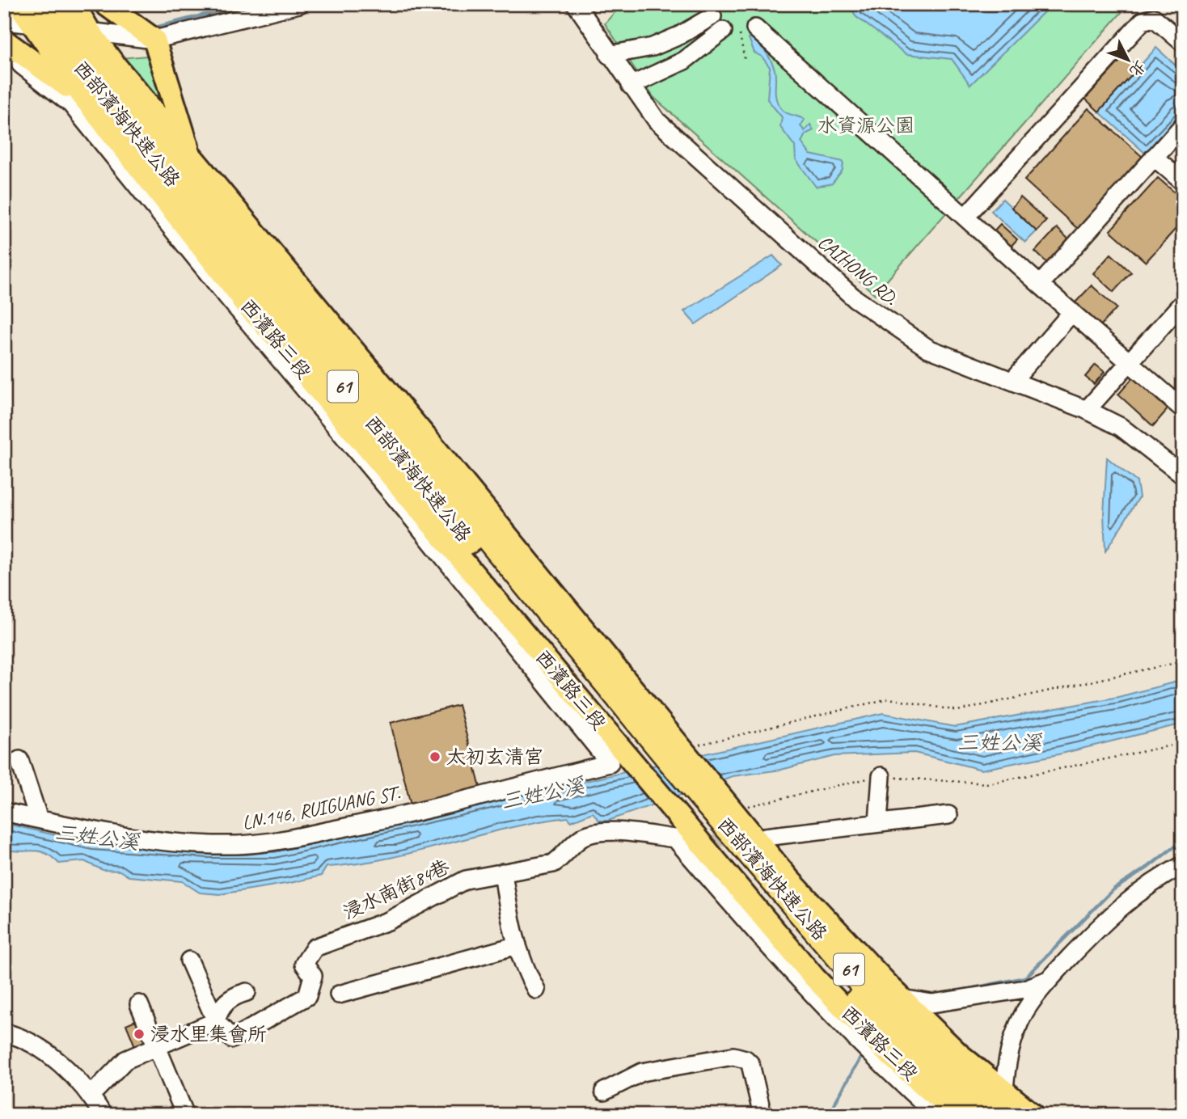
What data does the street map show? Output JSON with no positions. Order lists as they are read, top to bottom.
{
  "streets": {
    "highway": ["西部濱海快速公路", "61"],
    "main road": ["西濱路三段"],
    "street": ["CAIHONG RD.", "LN.146, RUIGUANG ST.", "浸水南街84巷"]
  },
  "crossings": [
    ["西部濱海快速公路", "西濱路三段"],
    ["西部濱海快速公路", "61"],
    ["西濱路三段", "61"],
    ["西濱路三段", "LN.146, RUIGUANG ST."],
    ["西濱路三段", "浸水南街84巷"]
  ],
  "water": ["三姓公溪"],
  "parks": ["水資源公園"],
  "places": ["太初玄清宮", "浸水里集會所"],
  "north": "bottom right"
}
